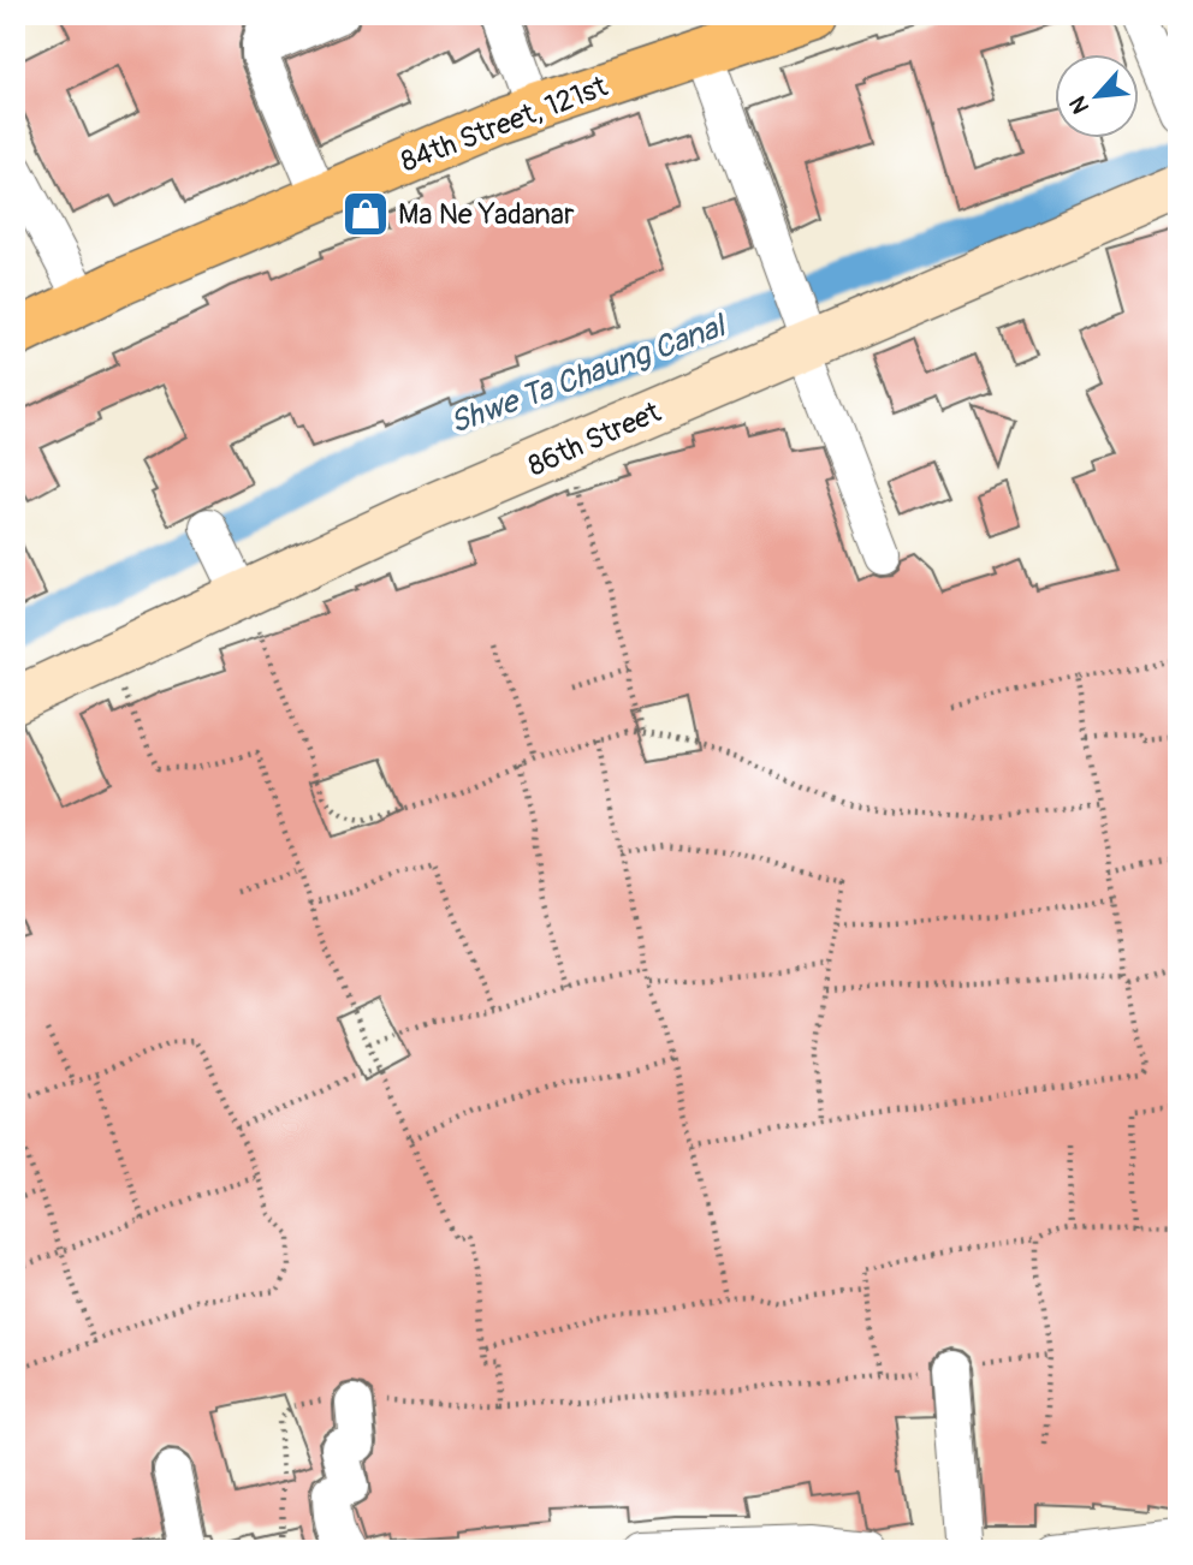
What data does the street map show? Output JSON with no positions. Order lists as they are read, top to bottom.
{
  "streets": {
    "main road": ["84th Street, 121st", "86th Street"]
  },
  "water": ["Shwe Ta Chaung Canal"],
  "places": {
    "shop": ["Ma Ne Yadanar"]
  },
  "north": "bottom left"
}
